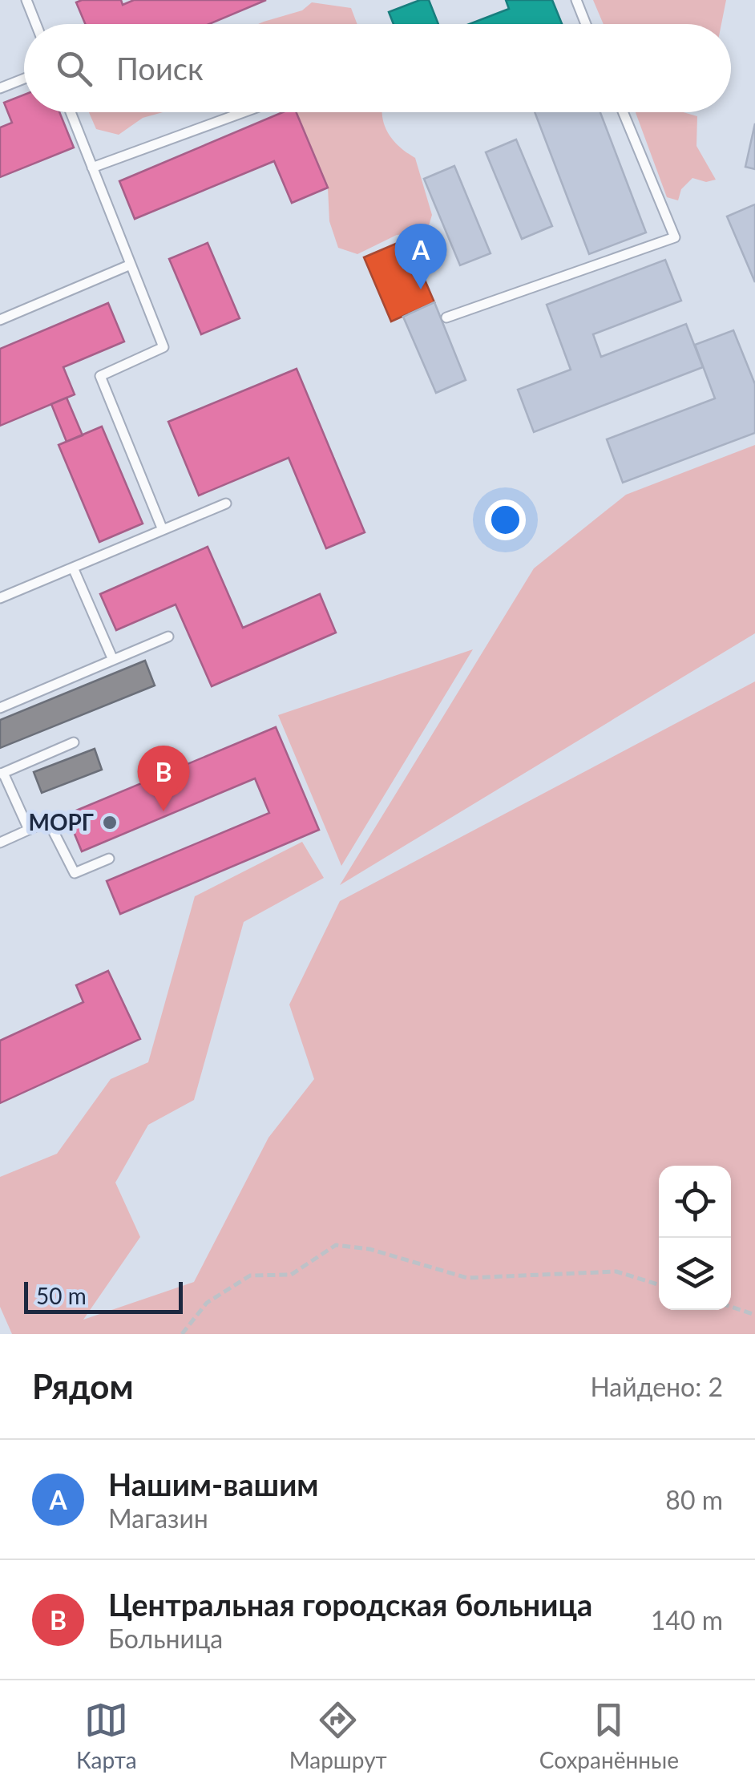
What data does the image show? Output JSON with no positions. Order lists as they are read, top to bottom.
{
  "places": ["МОРГ"],
  "scale_bar": "50 m",
  "page": {
    "search": "Поиск",
    "pins": ["A", "B"],
    "scale": "50 m",
    "heading": ["Рядом", "Найдено: 2"],
    "list": [
      {
        "mark": "A",
        "name": "Нашим-вашим",
        "note": "Магазин",
        "value": "80 m"
      },
      {
        "mark": "B",
        "name": "Центральная городская больница",
        "note": "Больница",
        "value": "140 m"
      }
    ],
    "nav": ["Карта", "Маршрут", "Сохранённые"]
  }
}
